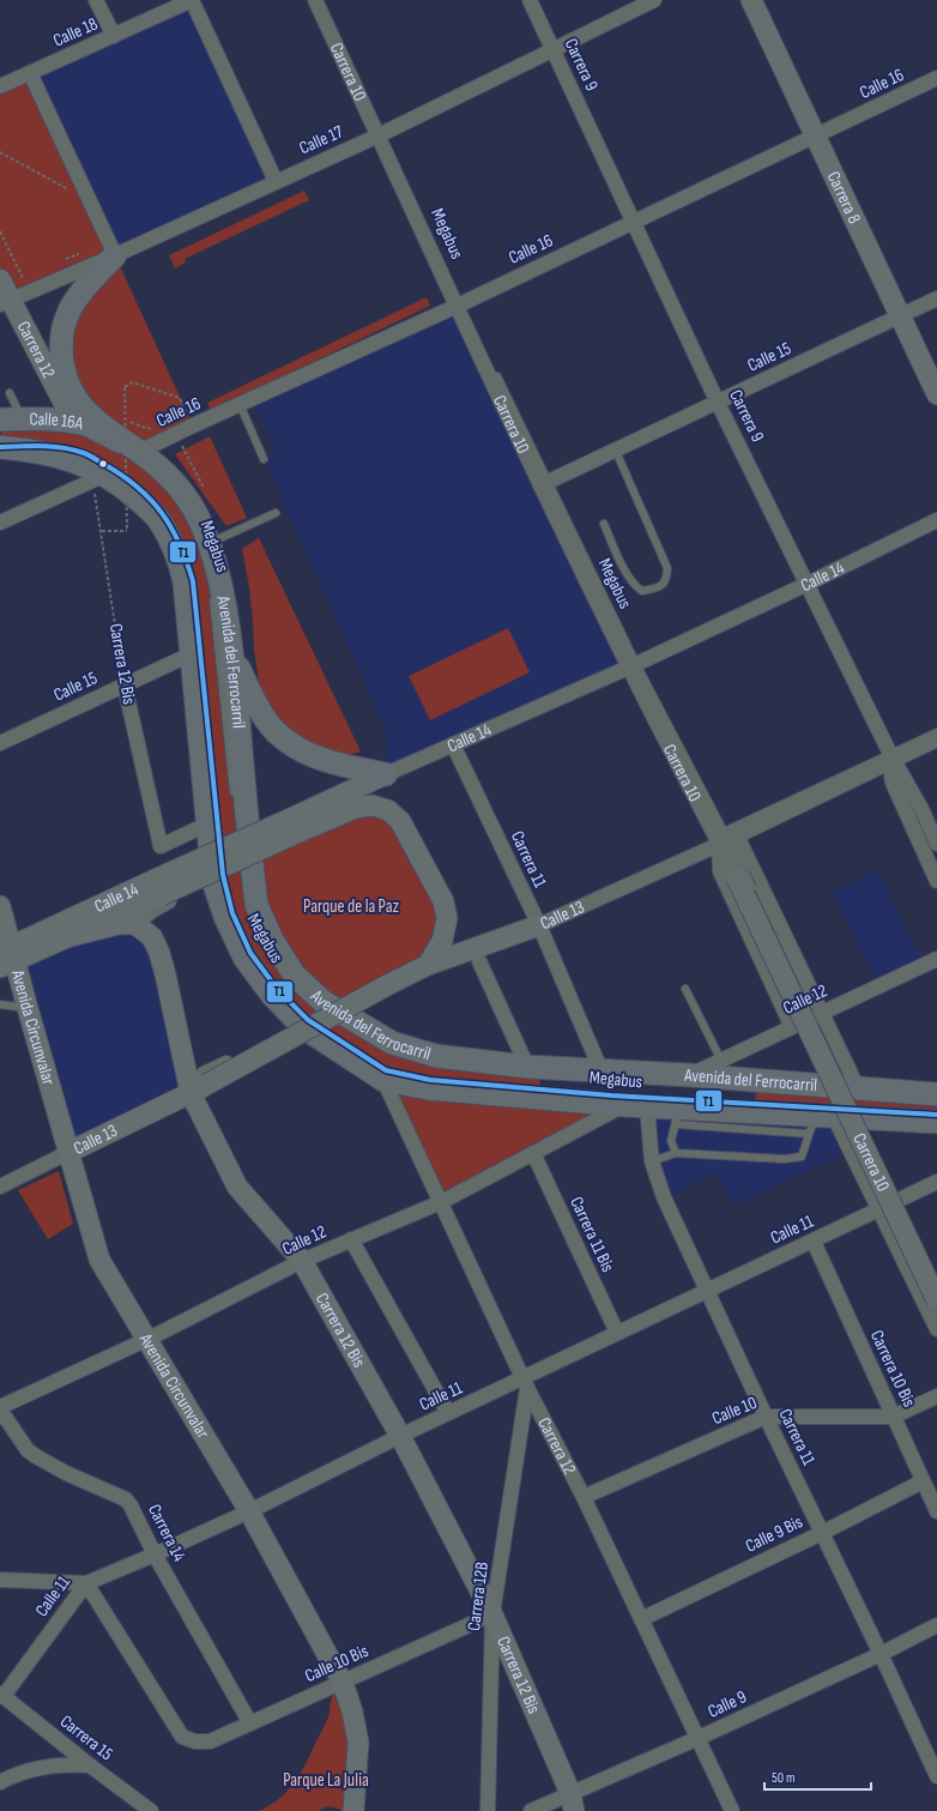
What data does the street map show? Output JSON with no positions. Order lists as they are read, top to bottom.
{
  "streets": {
    "main road": [
      "Carrera 10",
      "Carrera 8",
      "Carrera 12",
      "Calle 16A",
      "Calle 14",
      "Avenida del Ferrocarril",
      "Carrera 12 Bis",
      "Calle 13",
      "Avenida Circunvalar"
    ],
    "street": [
      "Calle 18",
      "Carrera 9",
      "Calle 16",
      "Calle 17",
      "Calle 15",
      "Carrera 11",
      "Calle 12",
      "Calle 11",
      "Carrera 11 Bis",
      "Carrera 10 Bis",
      "Calle 10",
      "Carrera 14",
      "Calle 9 Bis",
      "Carrera 12B",
      "Calle 10 Bis",
      "Calle 9",
      "Carrera 15"
    ],
    "lane": ["Megabus"]
  },
  "crossings": [
    ["Carrera 9", "Calle 16"],
    ["Carrera 9", "Calle 17"],
    ["Carrera 9", "Calle 15"],
    ["Carrera 9", "Calle 14"],
    ["Carrera 9", "Calle 13"],
    ["Carrera 10", "Calle 16"],
    ["Carrera 10", "Calle 17"],
    ["Carrera 10", "Calle 15"],
    ["Carrera 10", "Calle 14"],
    ["Carrera 10", "Avenida del Ferrocarril"],
    ["Carrera 10", "Calle 13"],
    ["Carrera 10", "Calle 12"],
    ["Carrera 10", "Calle 11"],
    ["Calle 16", "Carrera 8"],
    ["Calle 16", "Avenida del Ferrocarril"],
    ["Calle 17", "Carrera 12"],
    ["Carrera 8", "Calle 15"],
    ["Megabus", "Calle 16A"],
    ["Megabus", "Avenida del Ferrocarril"],
    ["Carrera 12", "Calle 16A"],
    ["Carrera 12", "Avenida del Ferrocarril"],
    ["Carrera 12", "Calle 12"],
    ["Carrera 12", "Calle 11"],
    ["Carrera 12", "Calle 10"],
    ["Carrera 12", "Calle 9 Bis"],
    ["Carrera 12", "Carrera 12B"],
    ["Carrera 12", "Calle 9"],
    ["Calle 15", "Avenida del Ferrocarril"],
    ["Calle 15", "Carrera 12 Bis"],
    ["Calle 16A", "Avenida del Ferrocarril"],
    ["Calle 14", "Carrera 11"],
    ["Calle 14", "Calle 13"],
    ["Calle 14", "Avenida Circunvalar"],
    ["Avenida del Ferrocarril", "Carrera 12 Bis"],
    ["Avenida del Ferrocarril", "Carrera 11"],
    ["Avenida del Ferrocarril", "Calle 13"],
    ["Avenida del Ferrocarril", "Calle 12"],
    ["Carrera 12 Bis", "Calle 13"],
    ["Carrera 12 Bis", "Calle 12"],
    ["Carrera 12 Bis", "Calle 11"],
    ["Carrera 12 Bis", "Carrera 12B"],
    ["Carrera 12 Bis", "Calle 10 Bis"],
    ["Carrera 12 Bis", "Calle 9"],
    ["Carrera 11", "Calle 13"],
    ["Carrera 11", "Calle 11"],
    ["Carrera 11", "Calle 10"],
    ["Carrera 11", "Calle 9 Bis"],
    ["Carrera 11", "Calle 9"],
    ["Calle 13", "Avenida Circunvalar"],
    ["Calle 12", "Avenida Circunvalar"],
    ["Calle 12", "Carrera 11 Bis"],
    ["Calle 12", "Carrera 14"],
    ["Avenida Circunvalar", "Calle 11"],
    ["Avenida Circunvalar", "Calle 10 Bis"],
    ["Calle 11", "Carrera 11 Bis"],
    ["Calle 11", "Carrera 10 Bis"],
    ["Calle 11", "Carrera 14"],
    ["Calle 11", "Carrera 12B"],
    ["Calle 11", "Calle 10 Bis"],
    ["Calle 11", "Carrera 15"],
    ["Carrera 10 Bis", "Calle 10"],
    ["Carrera 10 Bis", "Calle 9 Bis"],
    ["Carrera 14", "Calle 10 Bis"],
    ["Carrera 12B", "Calle 10 Bis"]
  ],
  "parks": ["Parque de la Paz", "Parque La Julia"],
  "lines": ["transit line T1"],
  "scale_bar": "50 m"
}
